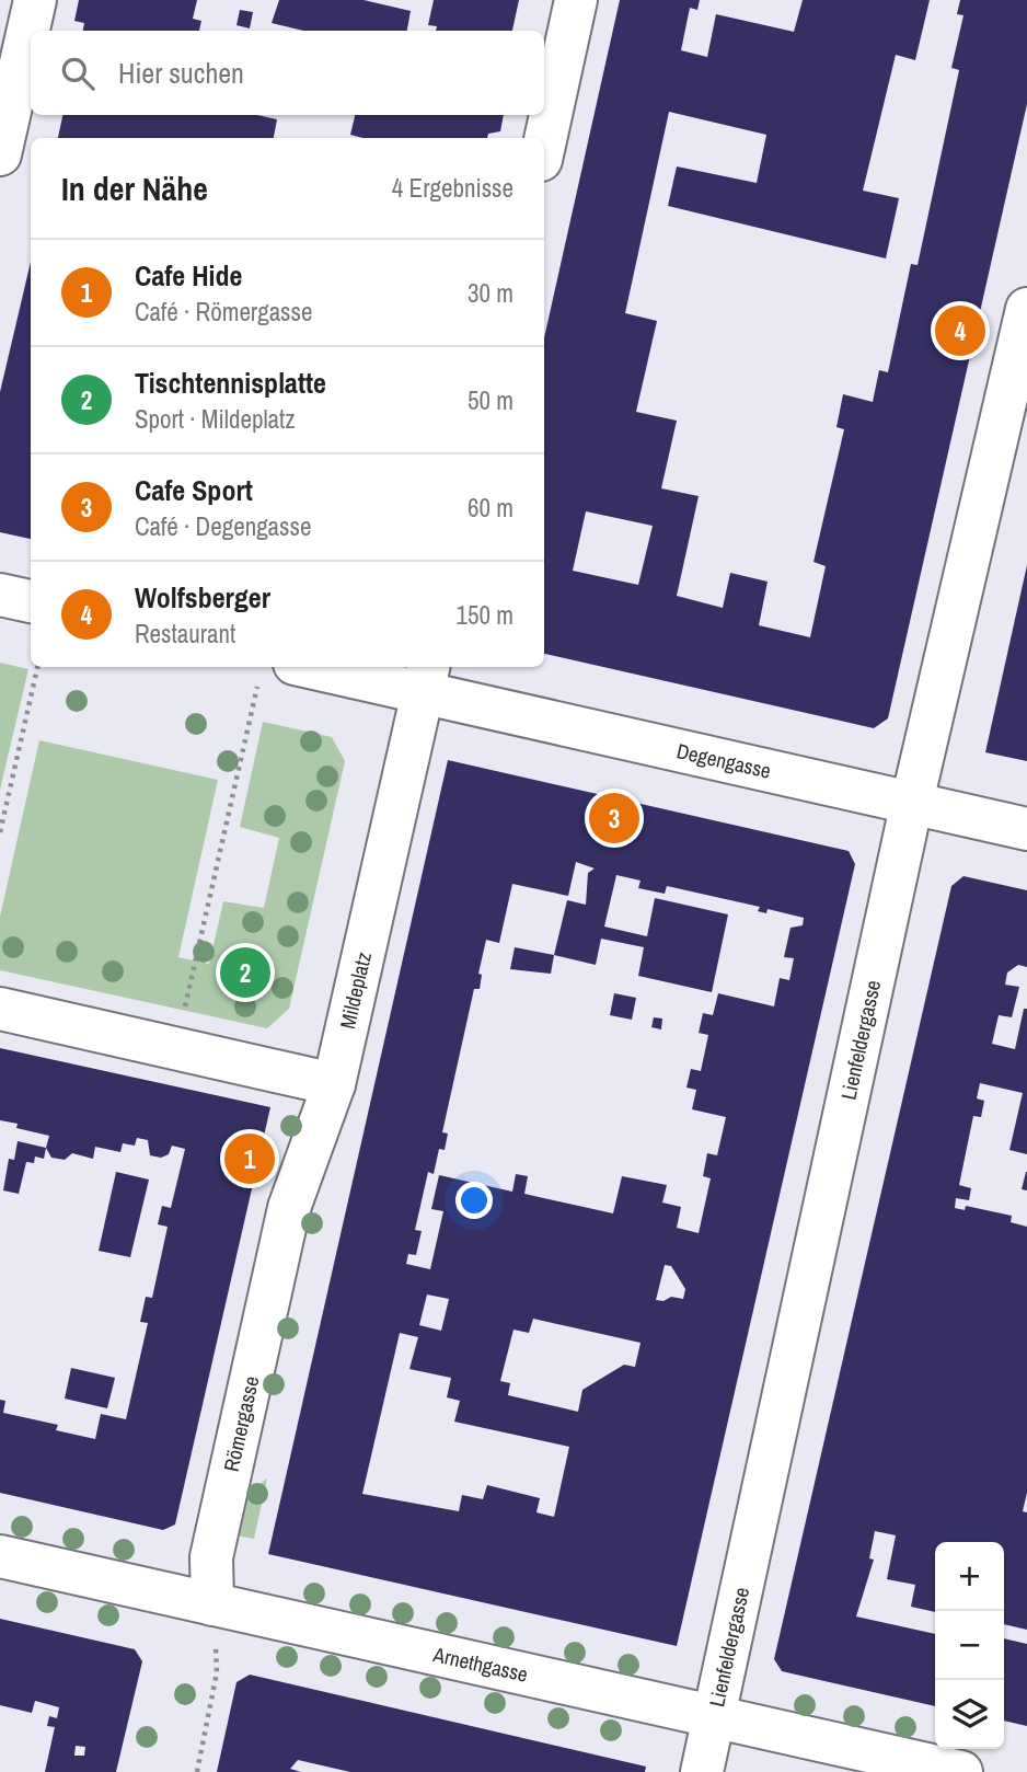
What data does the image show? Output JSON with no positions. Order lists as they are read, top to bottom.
{
  "streets": {
    "street": [
      "Degengasse",
      "Mildeplatz",
      "Lienfeldergasse",
      "Römergasse",
      "Arnethgasse"
    ]
  },
  "crossings": [
    ["Degengasse", "Mildeplatz"],
    ["Degengasse", "Lienfeldergasse"],
    ["Mildeplatz", "Römergasse"],
    ["Lienfeldergasse", "Arnethgasse"],
    ["Römergasse", "Arnethgasse"]
  ],
  "page": {
    "search": "Hier suchen",
    "heading": ["In der Nähe", "4 Ergebnisse"],
    "list": [
      {
        "mark": "1",
        "name": "Cafe Hide",
        "note": "Café · Römergasse",
        "value": "30 m"
      },
      {
        "mark": "2",
        "name": "Tischtennisplatte",
        "note": "Sport · Mildeplatz",
        "value": "50 m"
      },
      {
        "mark": "3",
        "name": "Cafe Sport",
        "note": "Café · Degengasse",
        "value": "60 m"
      },
      {
        "mark": "4",
        "name": "Wolfsberger",
        "note": "Restaurant",
        "value": "150 m"
      }
    ],
    "pins": [
      "4",
      "3",
      "2",
      "1"
    ],
    "map_buttons": ["+", "−"]
  }
}
